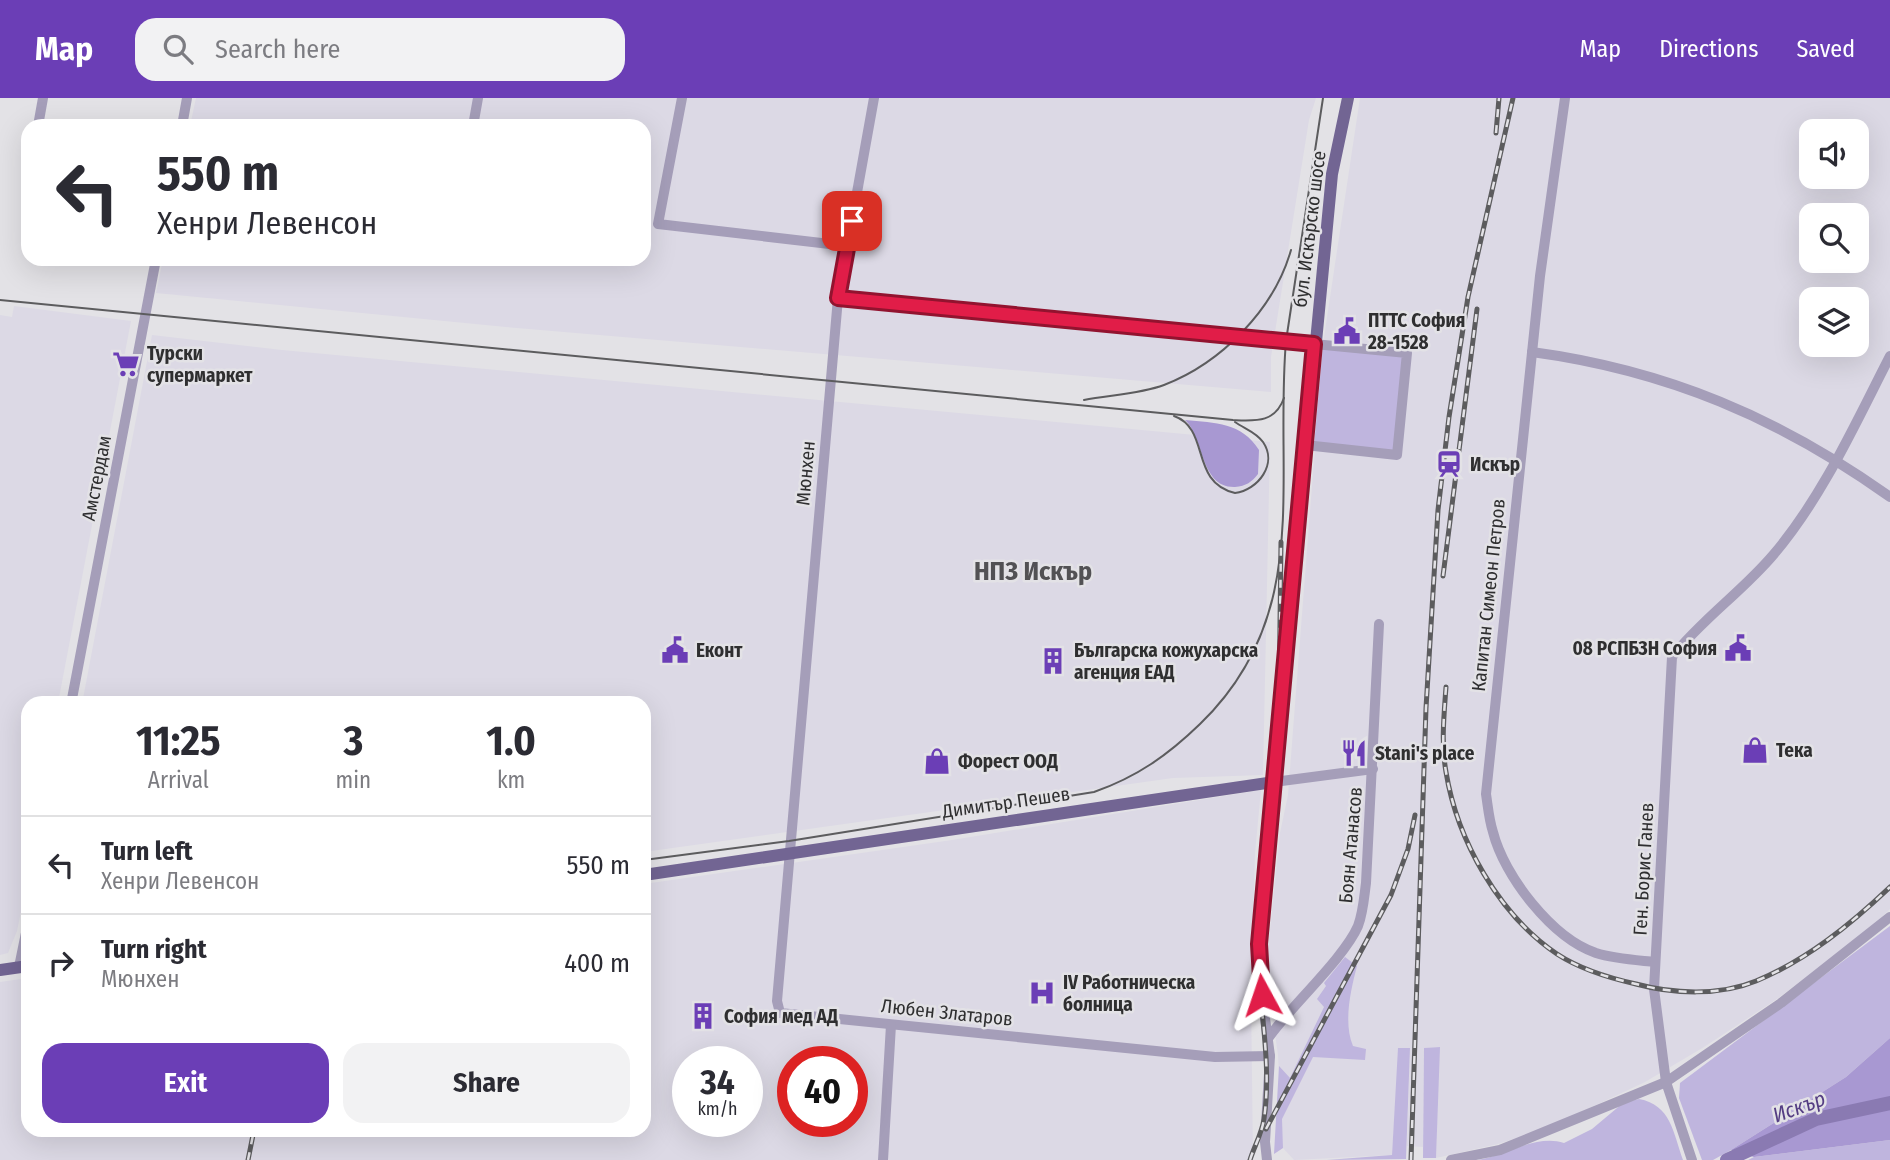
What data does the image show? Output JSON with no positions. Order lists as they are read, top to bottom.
{
  "streets": {
    "main road": ["бул. Искърско шосе", "Димитър Пешев"],
    "street": [
      "Мюнхен",
      "Амстердам",
      "Капитан Симеон Петров",
      "Боян Атанасов",
      "Ген. Борис Ганев",
      "Любен Златаров"
    ]
  },
  "crossings": [
    ["бул. Искърско шосе", "Димитър Пешев"],
    ["бул. Искърско шосе", "Боян Атанасов"],
    ["бул. Искърско шосе", "Любен Златаров"],
    ["Мюнхен", "Димитър Пешев"],
    ["Мюнхен", "Любен Златаров"],
    ["Капитан Симеон Петров", "Ген. Борис Ганев"],
    ["Димитър Пешев", "Боян Атанасов"],
    ["Димитър Пешев", "Любен Златаров"]
  ],
  "districts": ["НПЗ Искър"],
  "water": ["Искър"],
  "places": {
    "public building": ["ПТТС София 28-1528", "08 РСПБЗН София", "Еконт"],
    "supermarket": ["Турски супермаркет"],
    "station": ["Искър"],
    "building": ["Българска кожухарска агенция ЕАД", "София мед АД"],
    "shop": ["Тека", "Форест ООД"],
    "restaurant": ["Stani's place"],
    "hospital": ["IV Работническа болница"]
  },
  "page": {
    "header": "Map",
    "search": "Search here",
    "nav": ["Map", "Directions", "Saved"],
    "turn": ["550 m", "Хенри Левенсон"],
    "eta": [
      "11:25",
      "Arrival",
      "3",
      "min",
      "1.0",
      "km"
    ],
    "list": [
      {
        "name": "Turn left",
        "note": "Хенри Левенсон",
        "value": "550 m"
      },
      {
        "name": "Turn right",
        "note": "Мюнхен",
        "value": "400 m"
      }
    ],
    "buttons": ["Exit", "Share"],
    "speed": "34 km/h",
    "limit": "40"
  }
}
